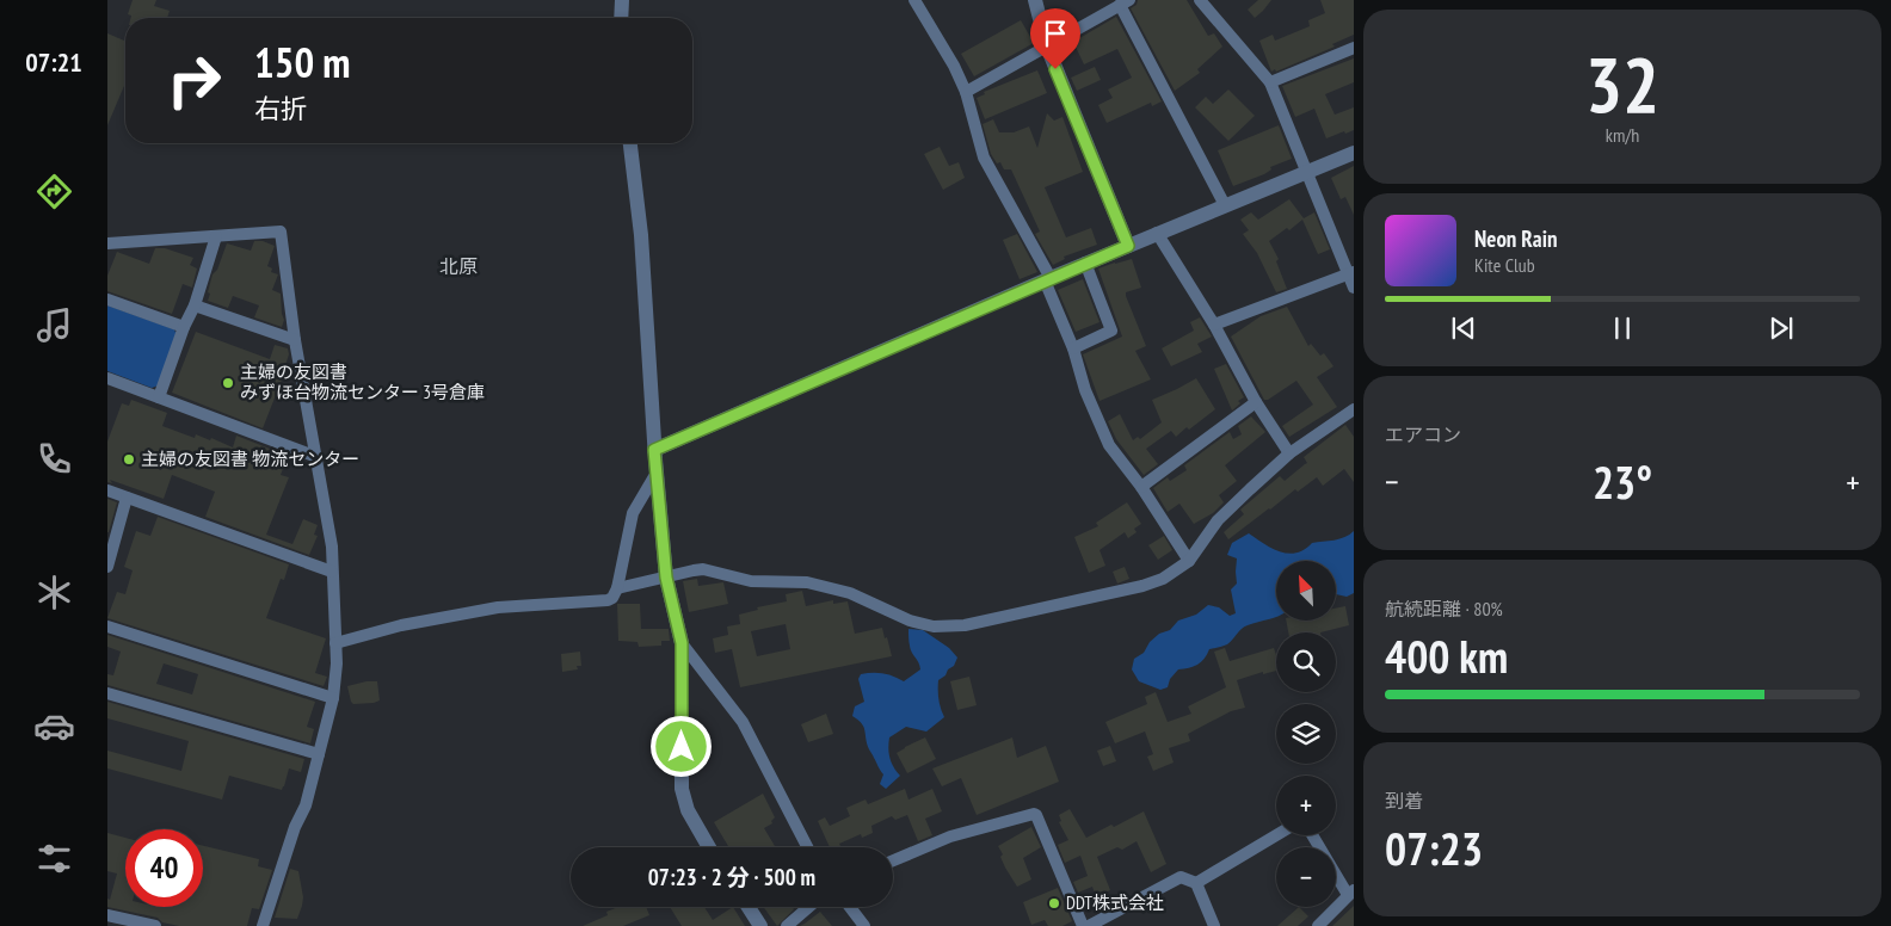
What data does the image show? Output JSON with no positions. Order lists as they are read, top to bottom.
{
  "districts": ["北原"],
  "places": ["主婦の友図書 みずほ台物流センター 3号倉庫", "主婦の友図書 物流センター", "DDT株式会社"],
  "north": "top left",
  "page": {
    "tabs": "07:21",
    "tile": [
      ["32", "km/h"],
      "エアコン",
      ["航続距離 · 80%", "400 km"],
      ["到着", "07:23"]
    ],
    "turn": ["150 m", "右折"],
    "song": ["Neon Rain", "Kite Club"],
    "heat": ["−", "23°", "+"],
    "map_buttons": ["+", "−"],
    "limit": "40",
    "trip": "07:23 · 2 分 · 500 m"
  }
}
